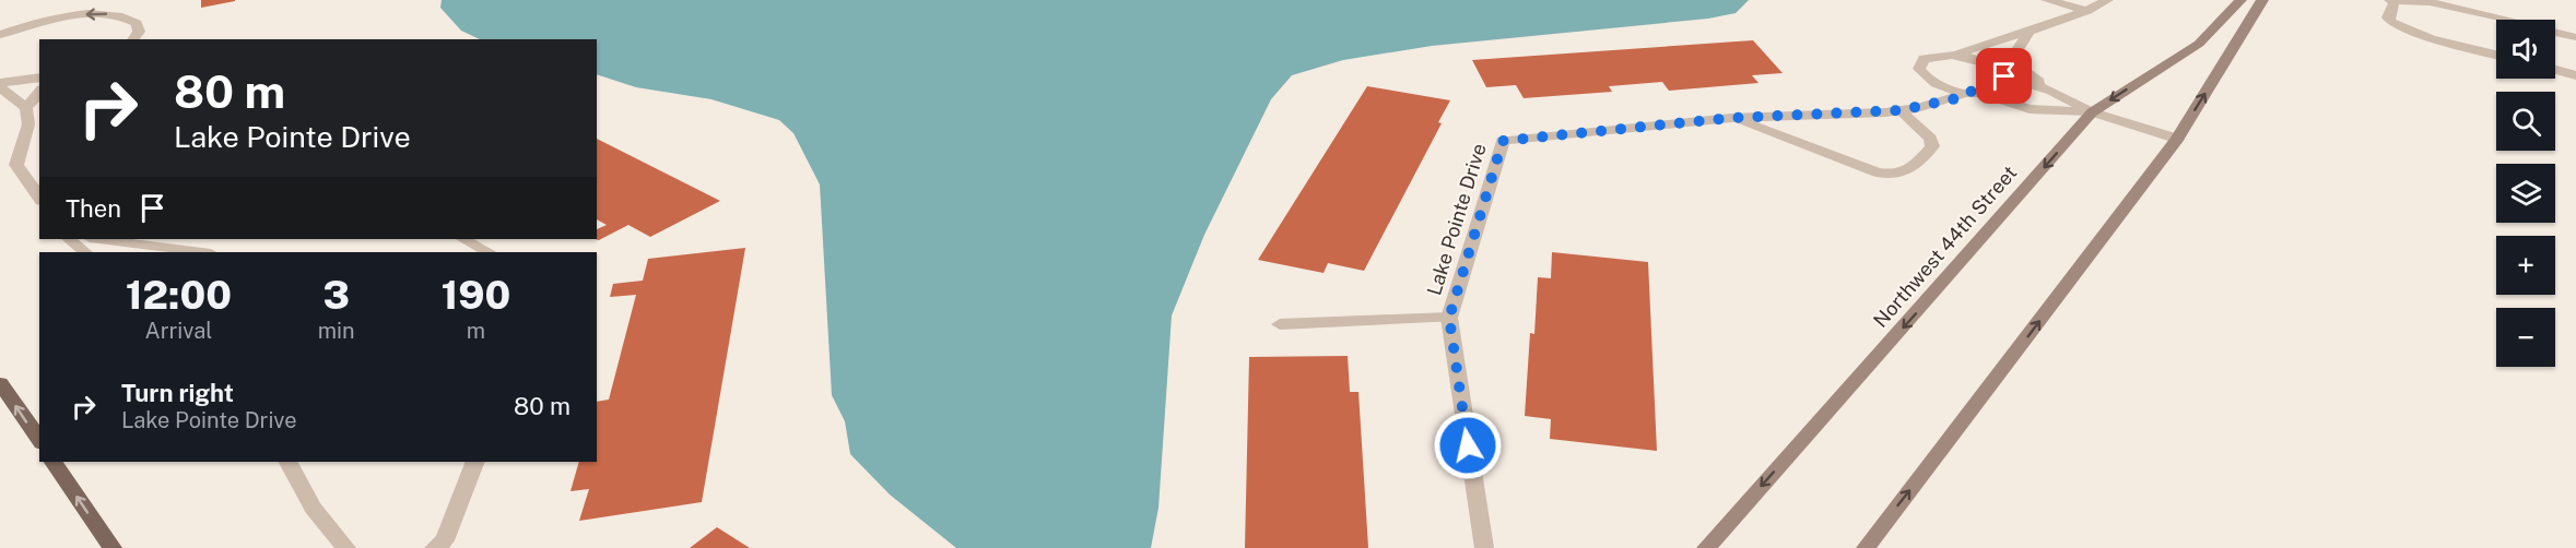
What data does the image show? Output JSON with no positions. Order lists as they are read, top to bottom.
{
  "streets": {
    "street": ["Lake Pointe Drive", "Northwest 44th Street"]
  },
  "page": {
    "map_buttons": ["+", "−"],
    "turn": ["80 m", "Lake Pointe Drive"],
    "then": "Then",
    "eta": [
      "12:00",
      "Arrival",
      "3",
      "min",
      "190",
      "m"
    ],
    "list": [
      {
        "name": "Turn right",
        "note": "Lake Pointe Drive",
        "value": "80 m"
      }
    ]
  }
}
